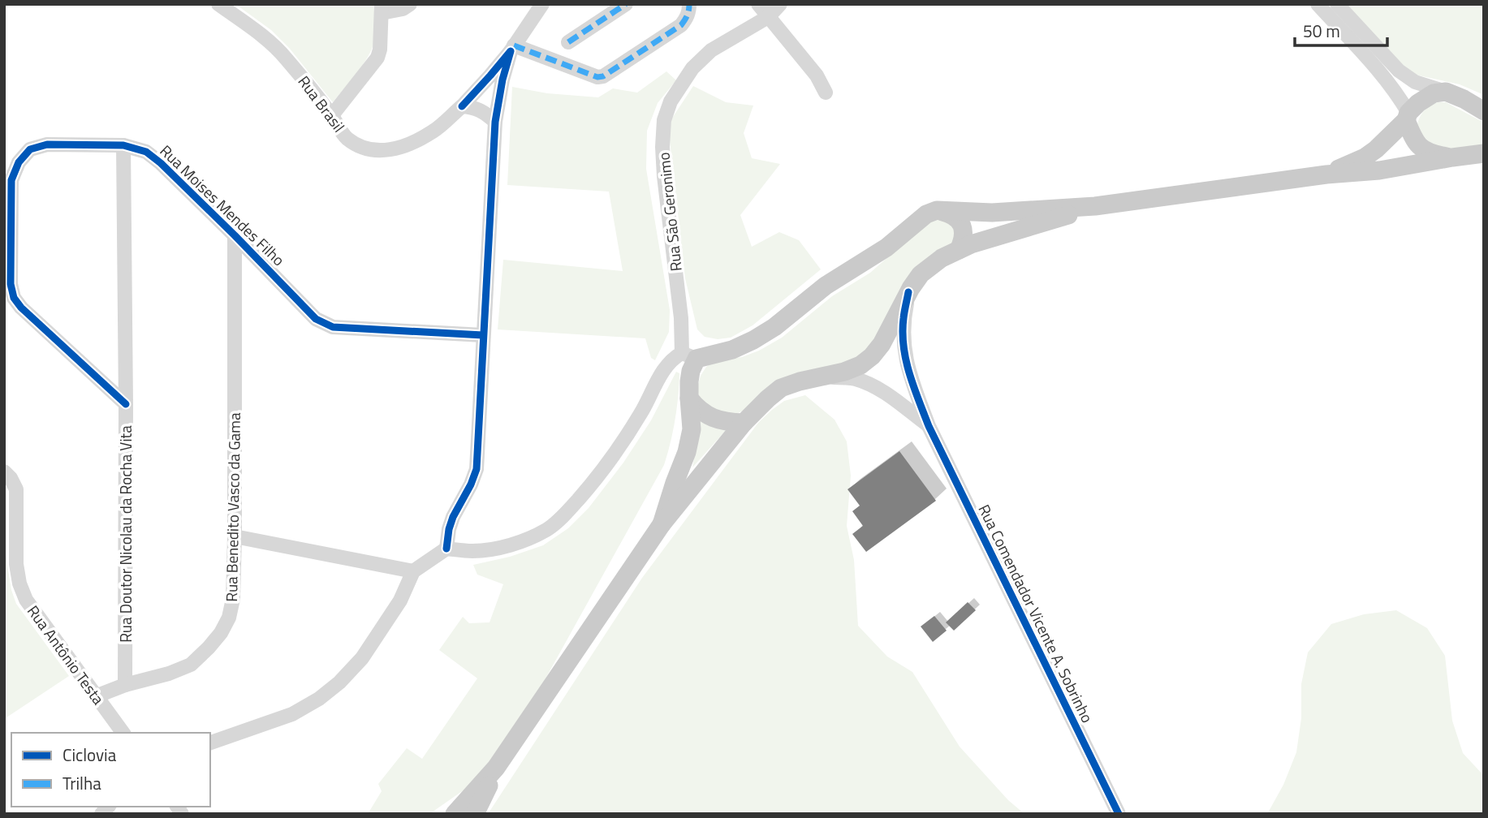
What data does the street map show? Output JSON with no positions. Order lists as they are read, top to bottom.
{
  "streets": {
    "street": [
      "Rua Brasil",
      "Rua Moises Mendes Filho",
      "Rua São Geronimo",
      "Rua Benedito Vasco da Gama",
      "Rua Doutor Nicolau da Rocha Vita",
      "Rua Comendador Vicente A. Sobrinho",
      "Rua Antônio Testa"
    ]
  },
  "crossings": [
    ["Rua Moises Mendes Filho", "Rua Benedito Vasco da Gama"],
    ["Rua Moises Mendes Filho", "Rua Doutor Nicolau da Rocha Vita"],
    ["Rua Benedito Vasco da Gama", "Rua Doutor Nicolau da Rocha Vita"],
    ["Rua Benedito Vasco da Gama", "Rua Antônio Testa"]
  ],
  "legend": ["Ciclovia", "Trilha"],
  "scale_bar": "50 m"
}
